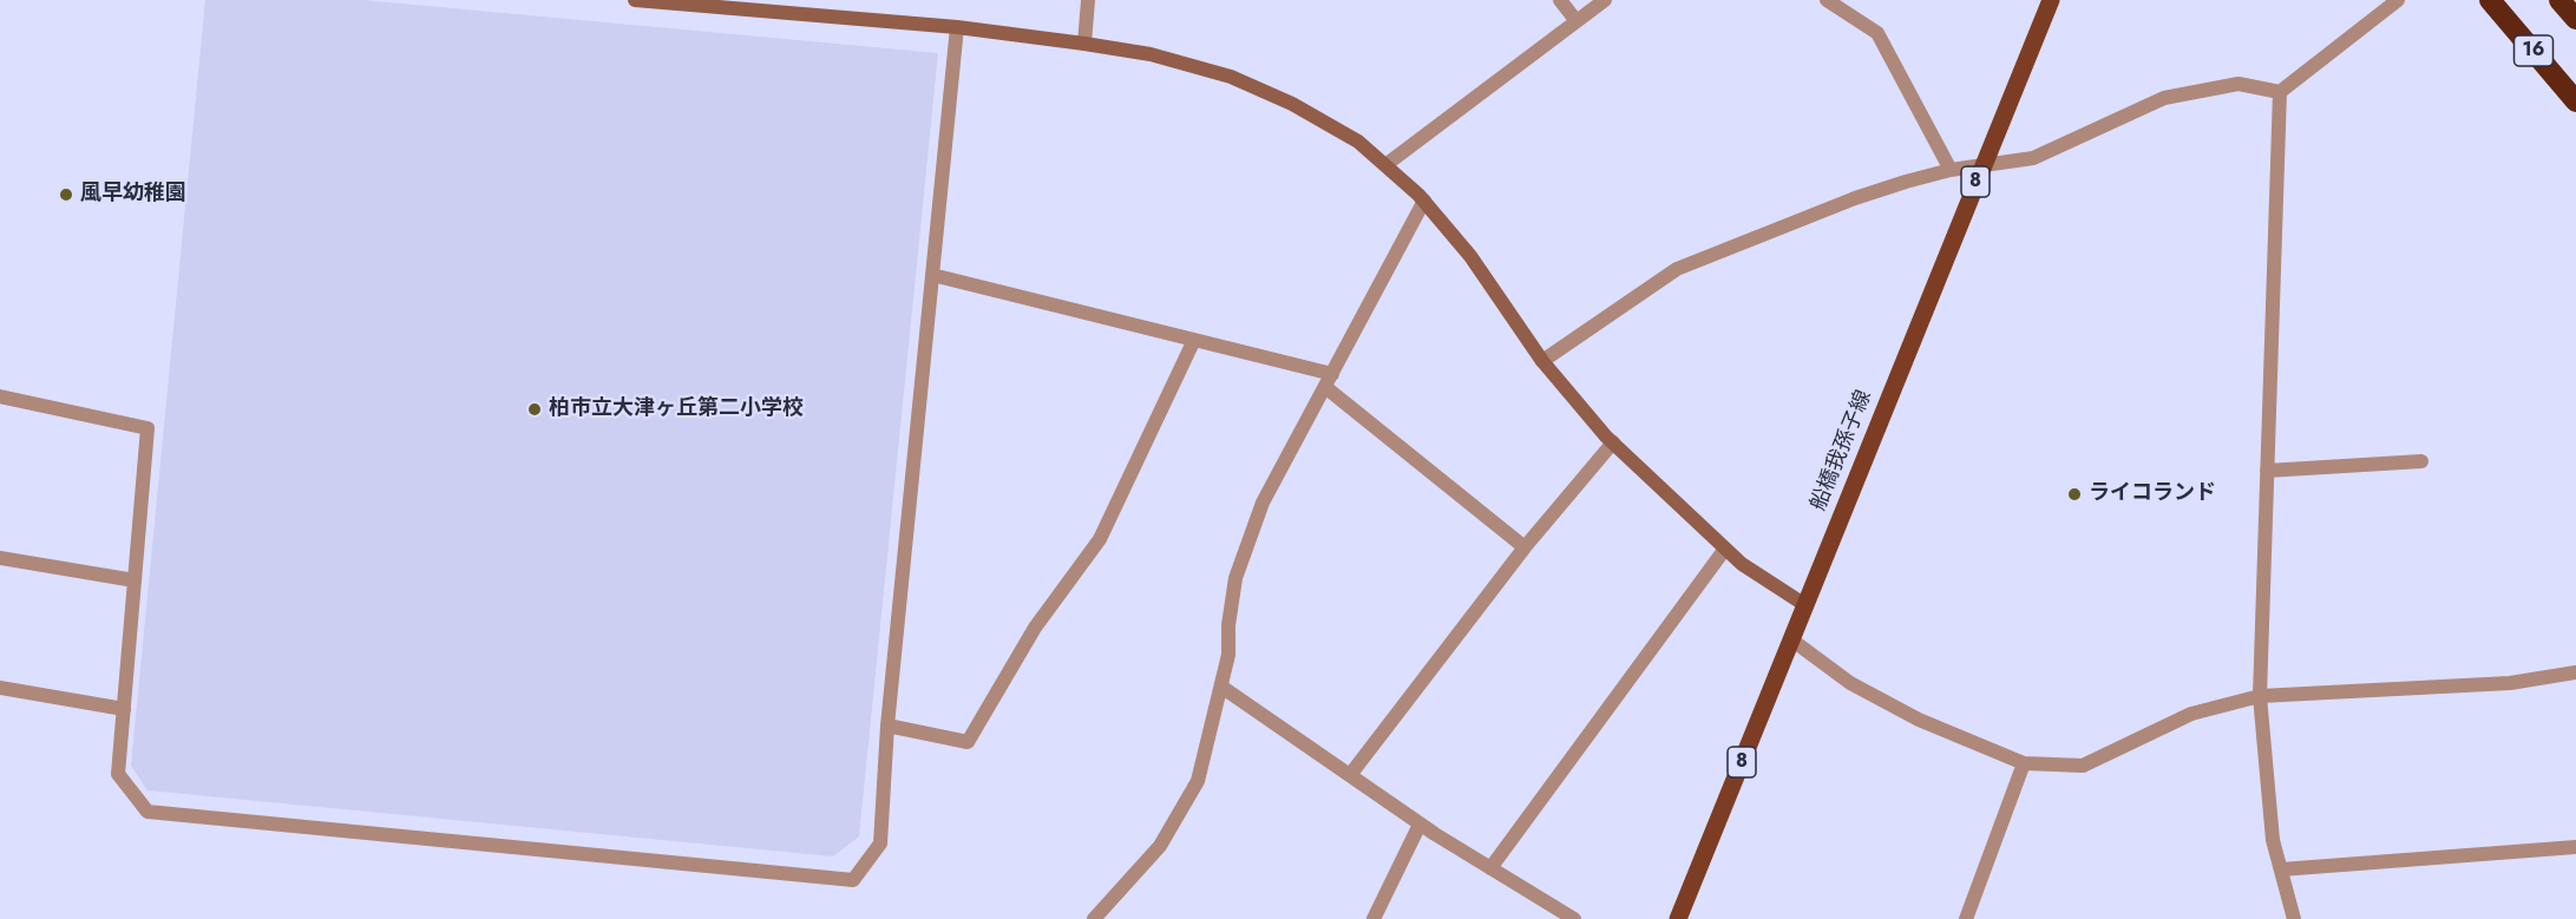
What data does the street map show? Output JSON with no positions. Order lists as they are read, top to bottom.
{
  "streets": {
    "highway": ["16"],
    "main road": ["8", "船橋我孫子線"]
  },
  "places": ["風早幼稚園", "柏市立大津ヶ丘第二小学校", "ライコランド"]
}
